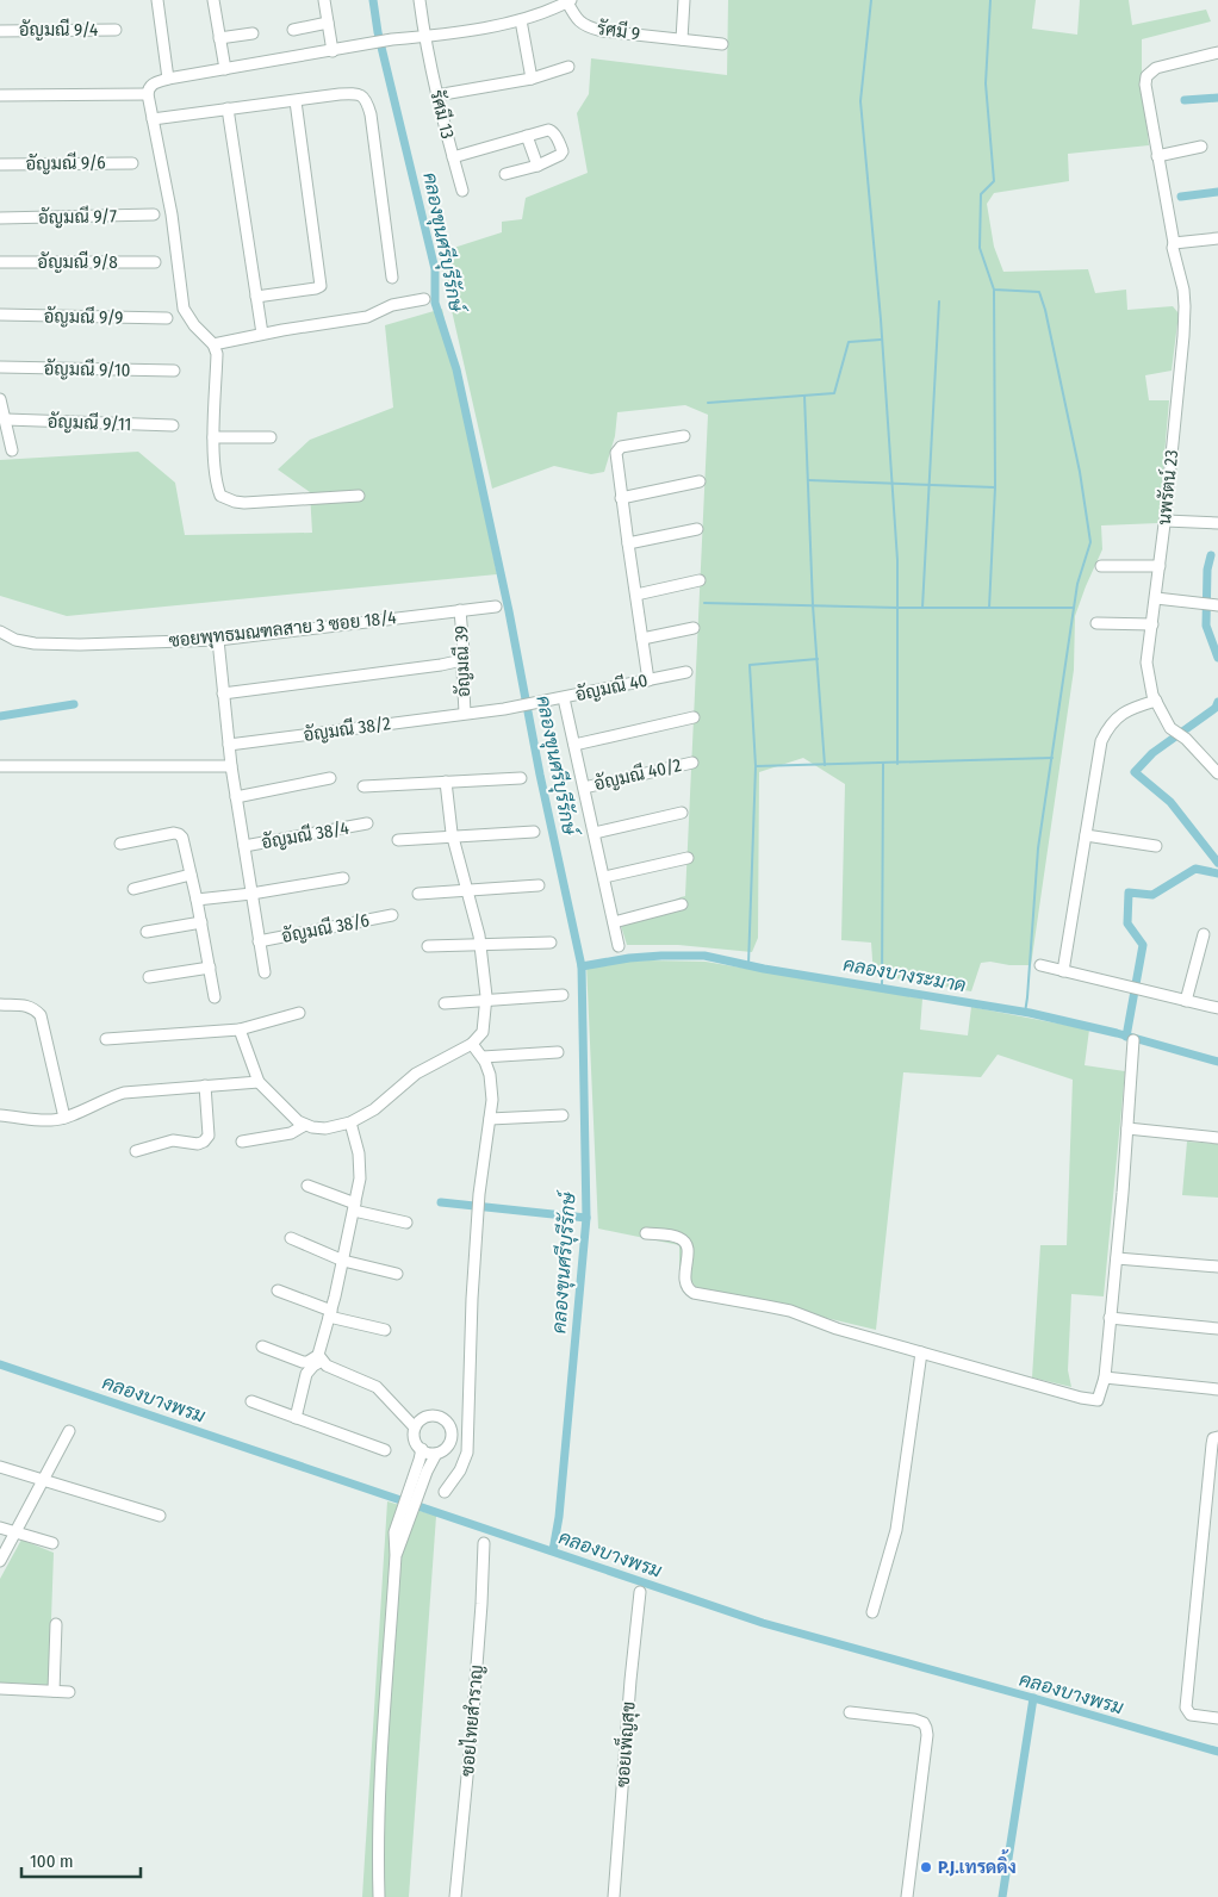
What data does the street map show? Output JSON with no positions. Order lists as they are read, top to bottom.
{
  "streets": {
    "street": [
      "อัญมณี 9/4",
      "รัศมี 9",
      "รัศมี 13",
      "อัญมณี 9/6",
      "อัญมณี 9/7",
      "อัญมณี 9/8",
      "อัญมณี 9/9",
      "อัญมณี 9/10",
      "อัญมณี 9/11",
      "นพรัตน์ 23",
      "ซอยพุทธมณฑลสาย 3 ซอย 18/4",
      "อัญมณี 39",
      "อัญมณี 40",
      "อัญมณี 38/2",
      "อัญมณี 40/2",
      "อัญมณี 38/4",
      "อัญมณี 38/6",
      "ซอยไทยสำราญ",
      "ซอยเพ็ญสุข"
    ]
  },
  "crossings": [
    ["ซอยพุทธมณฑลสาย 3 ซอย 18/4", "อัญมณี 39"],
    ["อัญมณี 39", "อัญมณี 40"],
    ["อัญมณี 39", "อัญมณี 38/2"],
    ["อัญมณี 40", "อัญมณี 38/2"]
  ],
  "water": ["คลองขุนศรีบุรีรักษ์", "คลองบางระมาด", "คลองบางพรม"],
  "places": ["P.J.เทรดดิ้ง"],
  "scale_bar": "100 m"
}
